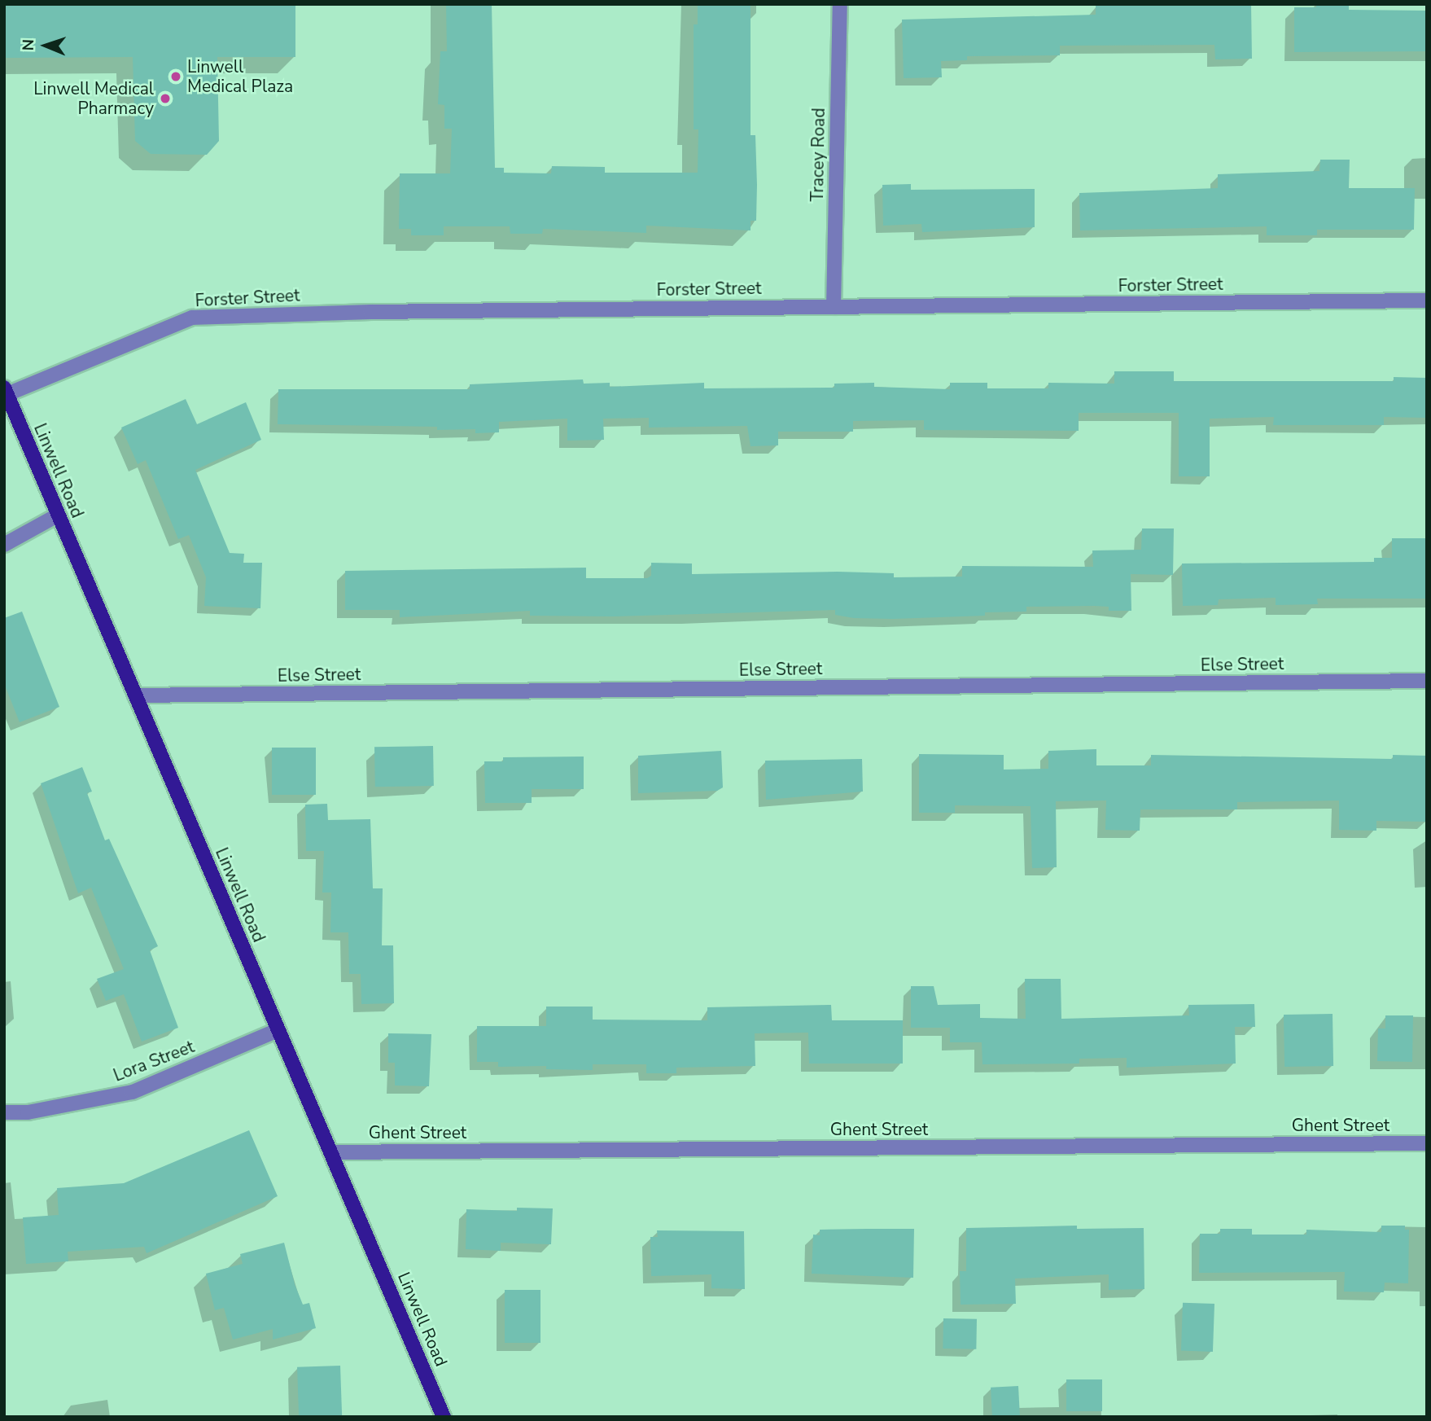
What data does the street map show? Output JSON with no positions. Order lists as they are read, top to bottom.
{
  "streets": {
    "main road": ["Linwell Road"],
    "street": [
      "Tracey Road",
      "Forster Street",
      "Else Street",
      "Lora Street",
      "Ghent Street"
    ]
  },
  "crossings": [
    ["Tracey Road", "Forster Street"],
    ["Forster Street", "Linwell Road"],
    ["Linwell Road", "Else Street"],
    ["Linwell Road", "Lora Street"],
    ["Linwell Road", "Ghent Street"]
  ],
  "places": ["Linwell Medical Plaza", "Linwell Medical Pharmacy"],
  "north": "left"
}
